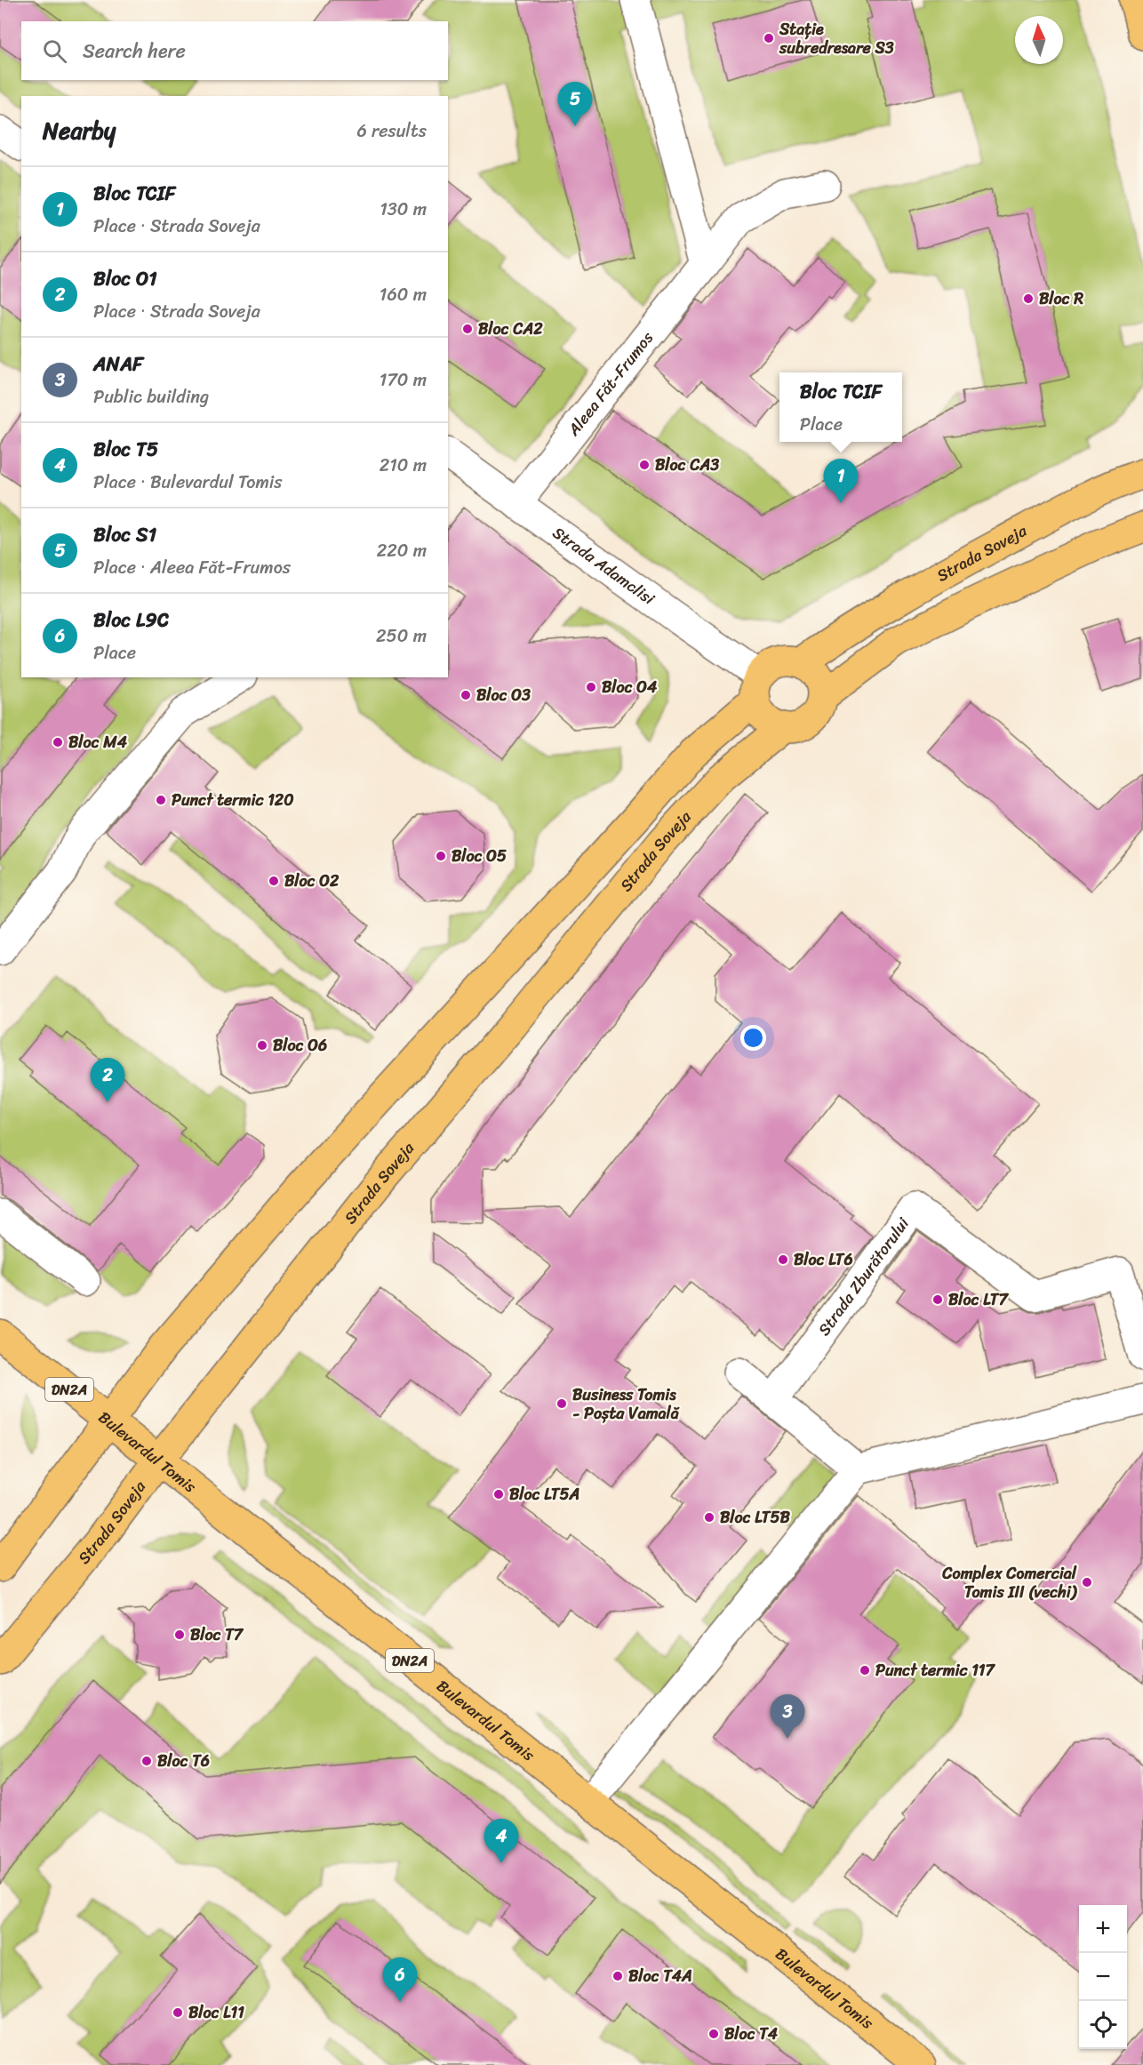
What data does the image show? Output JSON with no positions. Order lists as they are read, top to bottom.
{
  "streets": {
    "main road": ["Strada Soveja", "DN2A", "Bulevardul Tomis"],
    "street": ["Aleea Făt-Frumos", "Strada Adamclisi", "Strada Zburătorului"]
  },
  "crossings": [
    ["Aleea Făt-Frumos", "Strada Adamclisi"],
    ["Strada Soveja", "Strada Adamclisi"],
    ["Strada Soveja", "Bulevardul Tomis"]
  ],
  "places": [
    "Stație subredresare S3",
    "Bloc R",
    "Bloc CA2",
    "Bloc CA3",
    "Bloc O4",
    "Bloc O3",
    "Bloc M4",
    "Punct termic 120",
    "Bloc O5",
    "Bloc O2",
    "Bloc O6",
    "Bloc LT6",
    "Bloc LT7",
    "Business Tomis - Poșta Vamală",
    "Bloc LT5A",
    "Bloc LT5B",
    "Complex Comercial Tomis III (vechi)",
    "Bloc T7",
    "Punct termic 117",
    "Bloc T6",
    "Bloc T4A",
    "Bloc L11",
    "Bloc T4"
  ],
  "north": "top",
  "page": {
    "search": "Search here",
    "pins": [
      "5",
      "1",
      "2",
      "3",
      "4",
      "6"
    ],
    "heading": ["Nearby", "6 results"],
    "list": [
      {
        "mark": "1",
        "name": "Bloc TCIF",
        "note": "Place · Strada Soveja",
        "value": "130 m"
      },
      {
        "mark": "2",
        "name": "Bloc O1",
        "note": "Place · Strada Soveja",
        "value": "160 m"
      },
      {
        "mark": "3",
        "name": "ANAF",
        "note": "Public building",
        "value": "170 m"
      },
      {
        "mark": "4",
        "name": "Bloc T5",
        "note": "Place · Bulevardul Tomis",
        "value": "210 m"
      },
      {
        "mark": "5",
        "name": "Bloc S1",
        "note": "Place · Aleea Făt-Frumos",
        "value": "220 m"
      },
      {
        "mark": "6",
        "name": "Bloc L9C",
        "note": "Place",
        "value": "250 m"
      }
    ],
    "popup": ["Bloc TCIF", "Place"],
    "map_buttons": ["+", "−"]
  }
}
